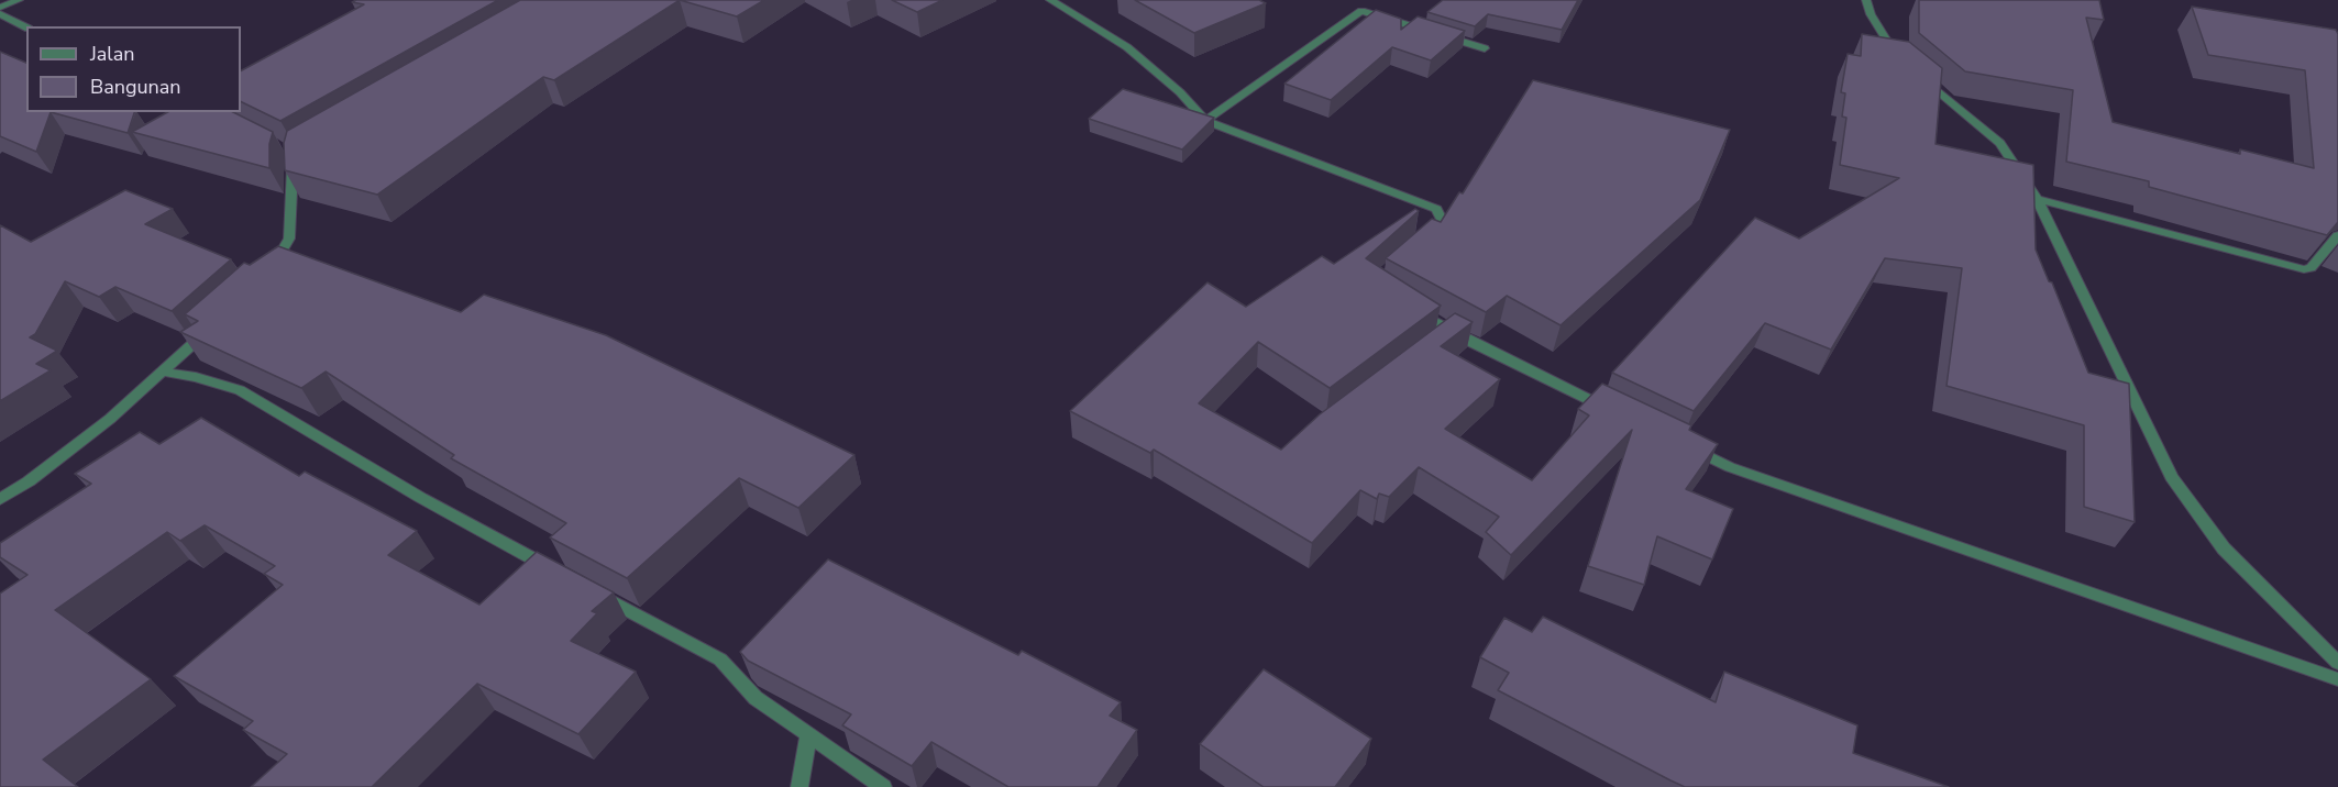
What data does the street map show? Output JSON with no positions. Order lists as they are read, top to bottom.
{
  "legend": ["Jalan", "Bangunan"]
}
